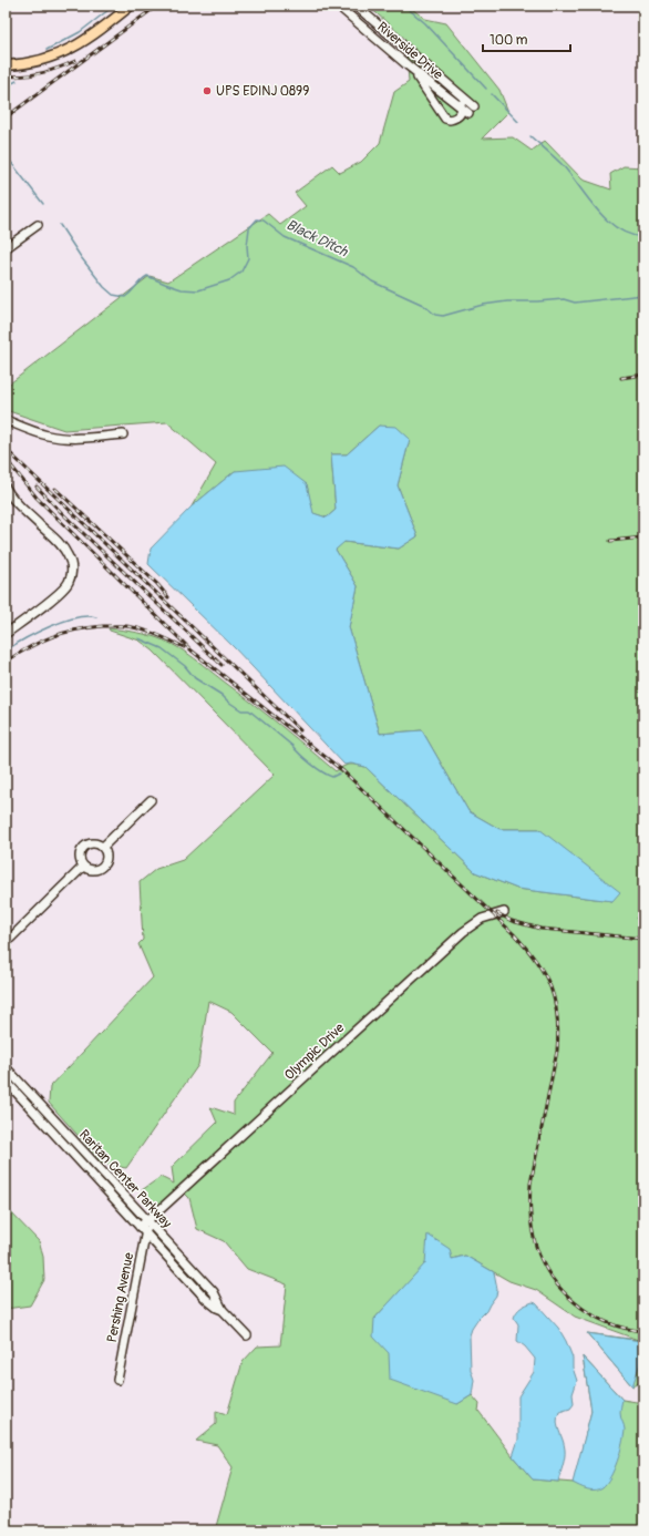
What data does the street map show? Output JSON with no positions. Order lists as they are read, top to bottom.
{
  "streets": {
    "street": [
      "Riverside Drive",
      "Olympic Drive",
      "Raritan Center Parkway",
      "Pershing Avenue"
    ]
  },
  "crossings": [
    ["Olympic Drive", "Raritan Center Parkway"],
    ["Olympic Drive", "Pershing Avenue"],
    ["Raritan Center Parkway", "Pershing Avenue"]
  ],
  "water": ["Black Ditch"],
  "places": ["UPS EDINJ 0899"],
  "scale_bar": "100 m"
}
